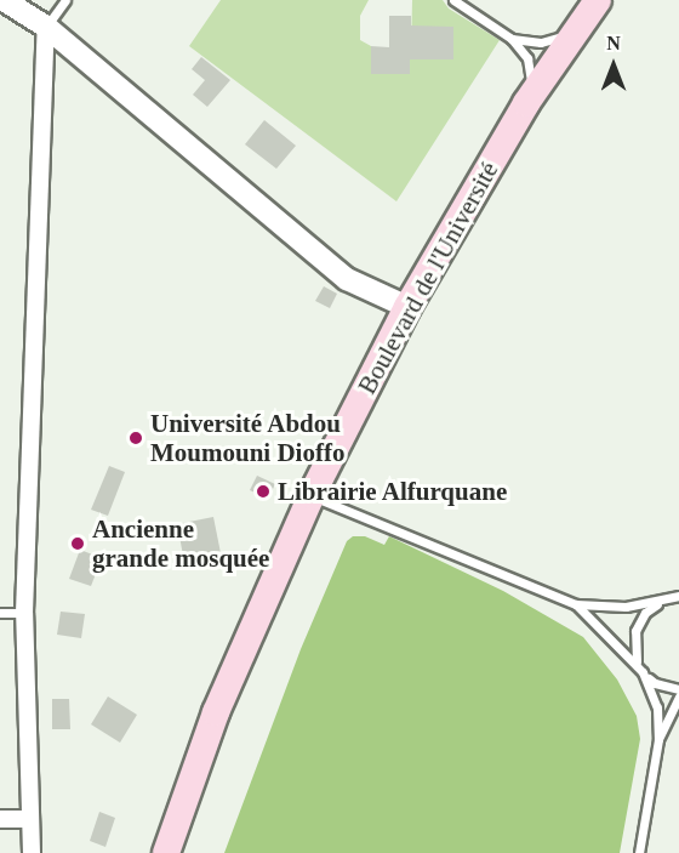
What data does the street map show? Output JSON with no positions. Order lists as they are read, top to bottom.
{
  "streets": {
    "main road": ["Boulevard de l'Université"]
  },
  "places": ["Université Abdou Moumouni Dioffo", "Librairie Alfurquane", "Ancienne grande mosquée"],
  "north": "top"
}
